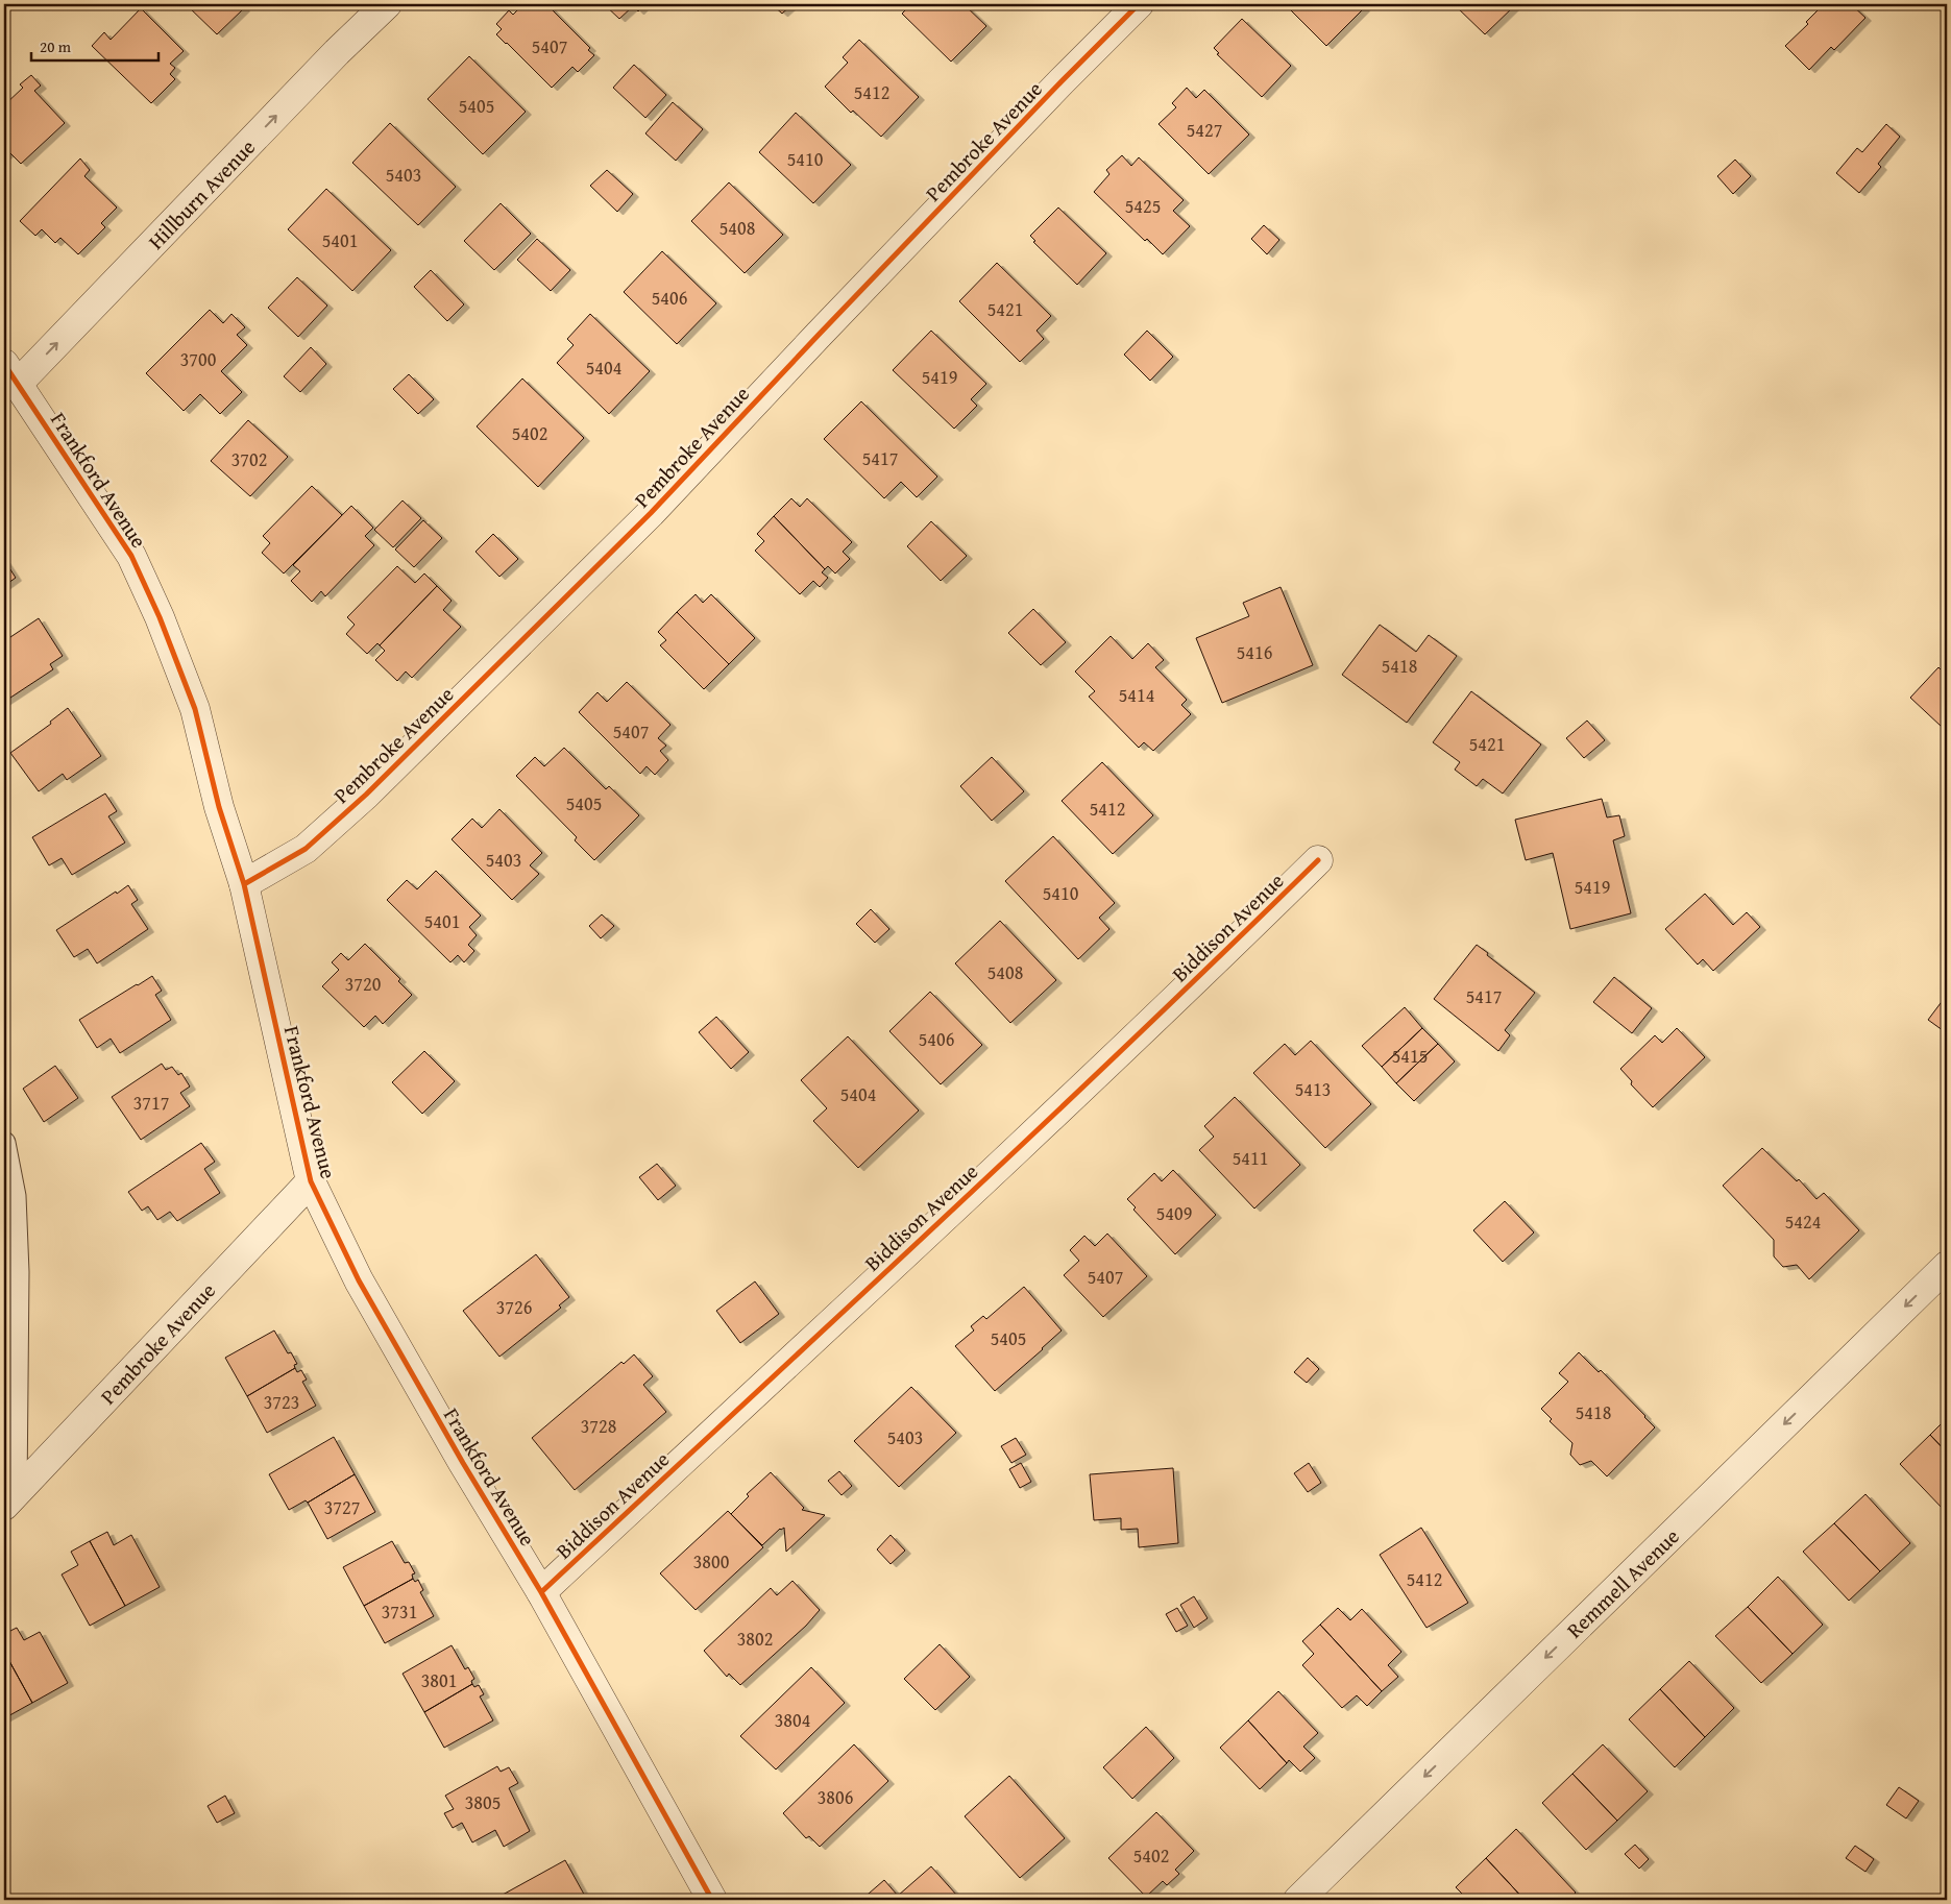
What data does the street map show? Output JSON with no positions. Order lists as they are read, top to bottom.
{
  "streets": {
    "street": [
      "Pembroke Avenue",
      "Hillburn Avenue",
      "Frankford Avenue",
      "Biddison Avenue",
      "Remmell Avenue"
    ]
  },
  "crossings": [
    ["Pembroke Avenue", "Frankford Avenue"],
    ["Hillburn Avenue", "Frankford Avenue"],
    ["Frankford Avenue", "Biddison Avenue"]
  ],
  "one_way": ["Hillburn Avenue", "Remmell Avenue"],
  "house_numbers": [
    "5407",
    "5412",
    "5405",
    "5427",
    "5410",
    "5403",
    "5425",
    "5408",
    "5401",
    "5406",
    "5421",
    "3700",
    "5404",
    "5419",
    "5402",
    "5417",
    "3702",
    "5416",
    "5418",
    "5414",
    "5407",
    "5421",
    "5405",
    "5412",
    "5403",
    "5419",
    "5410",
    "5401",
    "5408",
    "3720",
    "5417",
    "5406",
    "5415",
    "5413",
    "5404",
    "3717",
    "5411",
    "5409",
    "5424",
    "5407",
    "3726",
    "5405",
    "3723",
    "5418",
    "3728",
    "5403",
    "3727",
    "3800",
    "5412",
    "3731",
    "3802",
    "3801",
    "3804",
    "3806",
    "3805",
    "5402"
  ],
  "scale_bar": "20 m"
}
